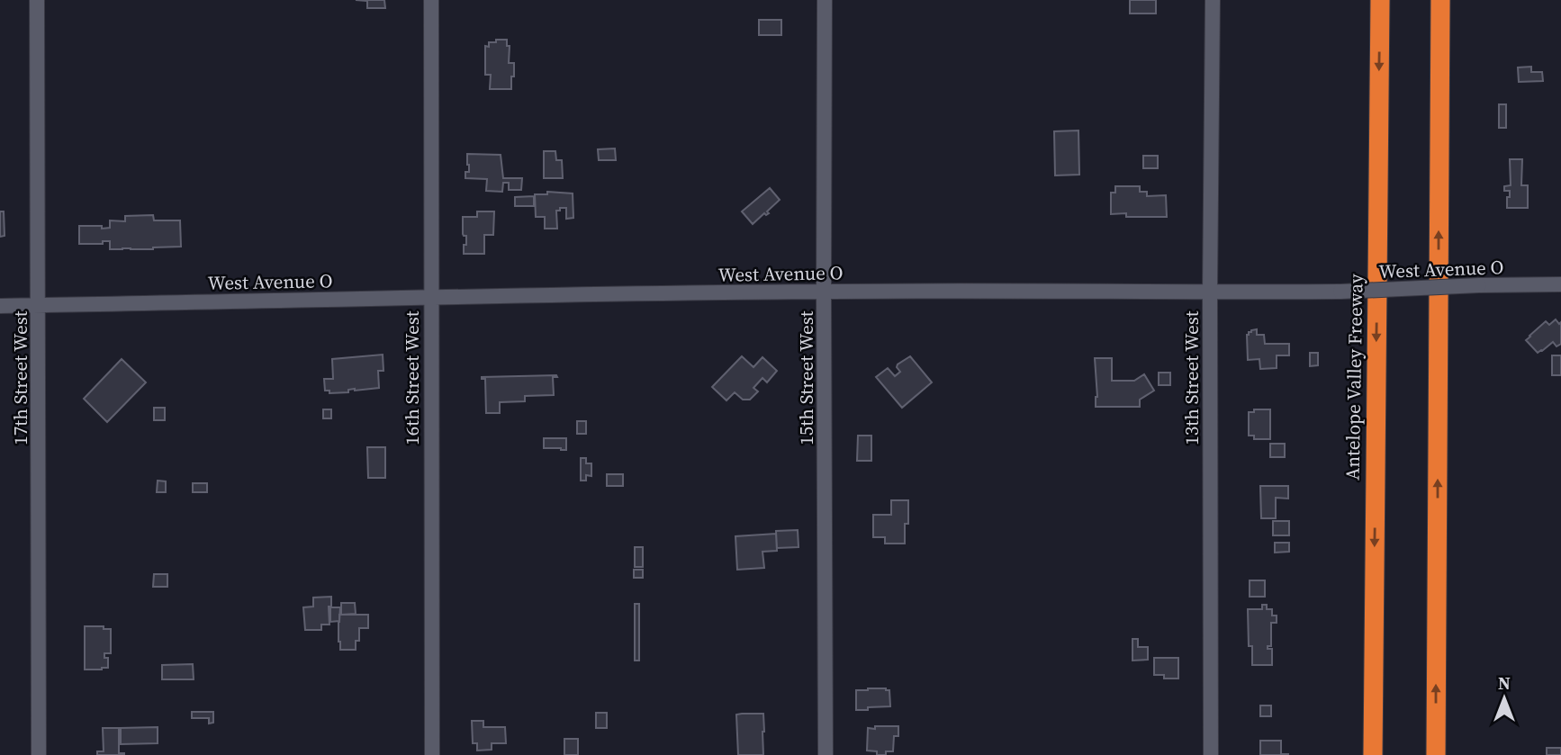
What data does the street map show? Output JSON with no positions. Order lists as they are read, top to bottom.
{
  "streets": {
    "highway": ["Antelope Valley Freeway"],
    "street": [
      "West Avenue O",
      "17th Street West",
      "16th Street West",
      "15th Street West",
      "13th Street West"
    ]
  },
  "crossings": [
    ["West Avenue O", "17th Street West"],
    ["West Avenue O", "16th Street West"],
    ["West Avenue O", "15th Street West"],
    ["West Avenue O", "13th Street West"]
  ],
  "north": "top"
}
